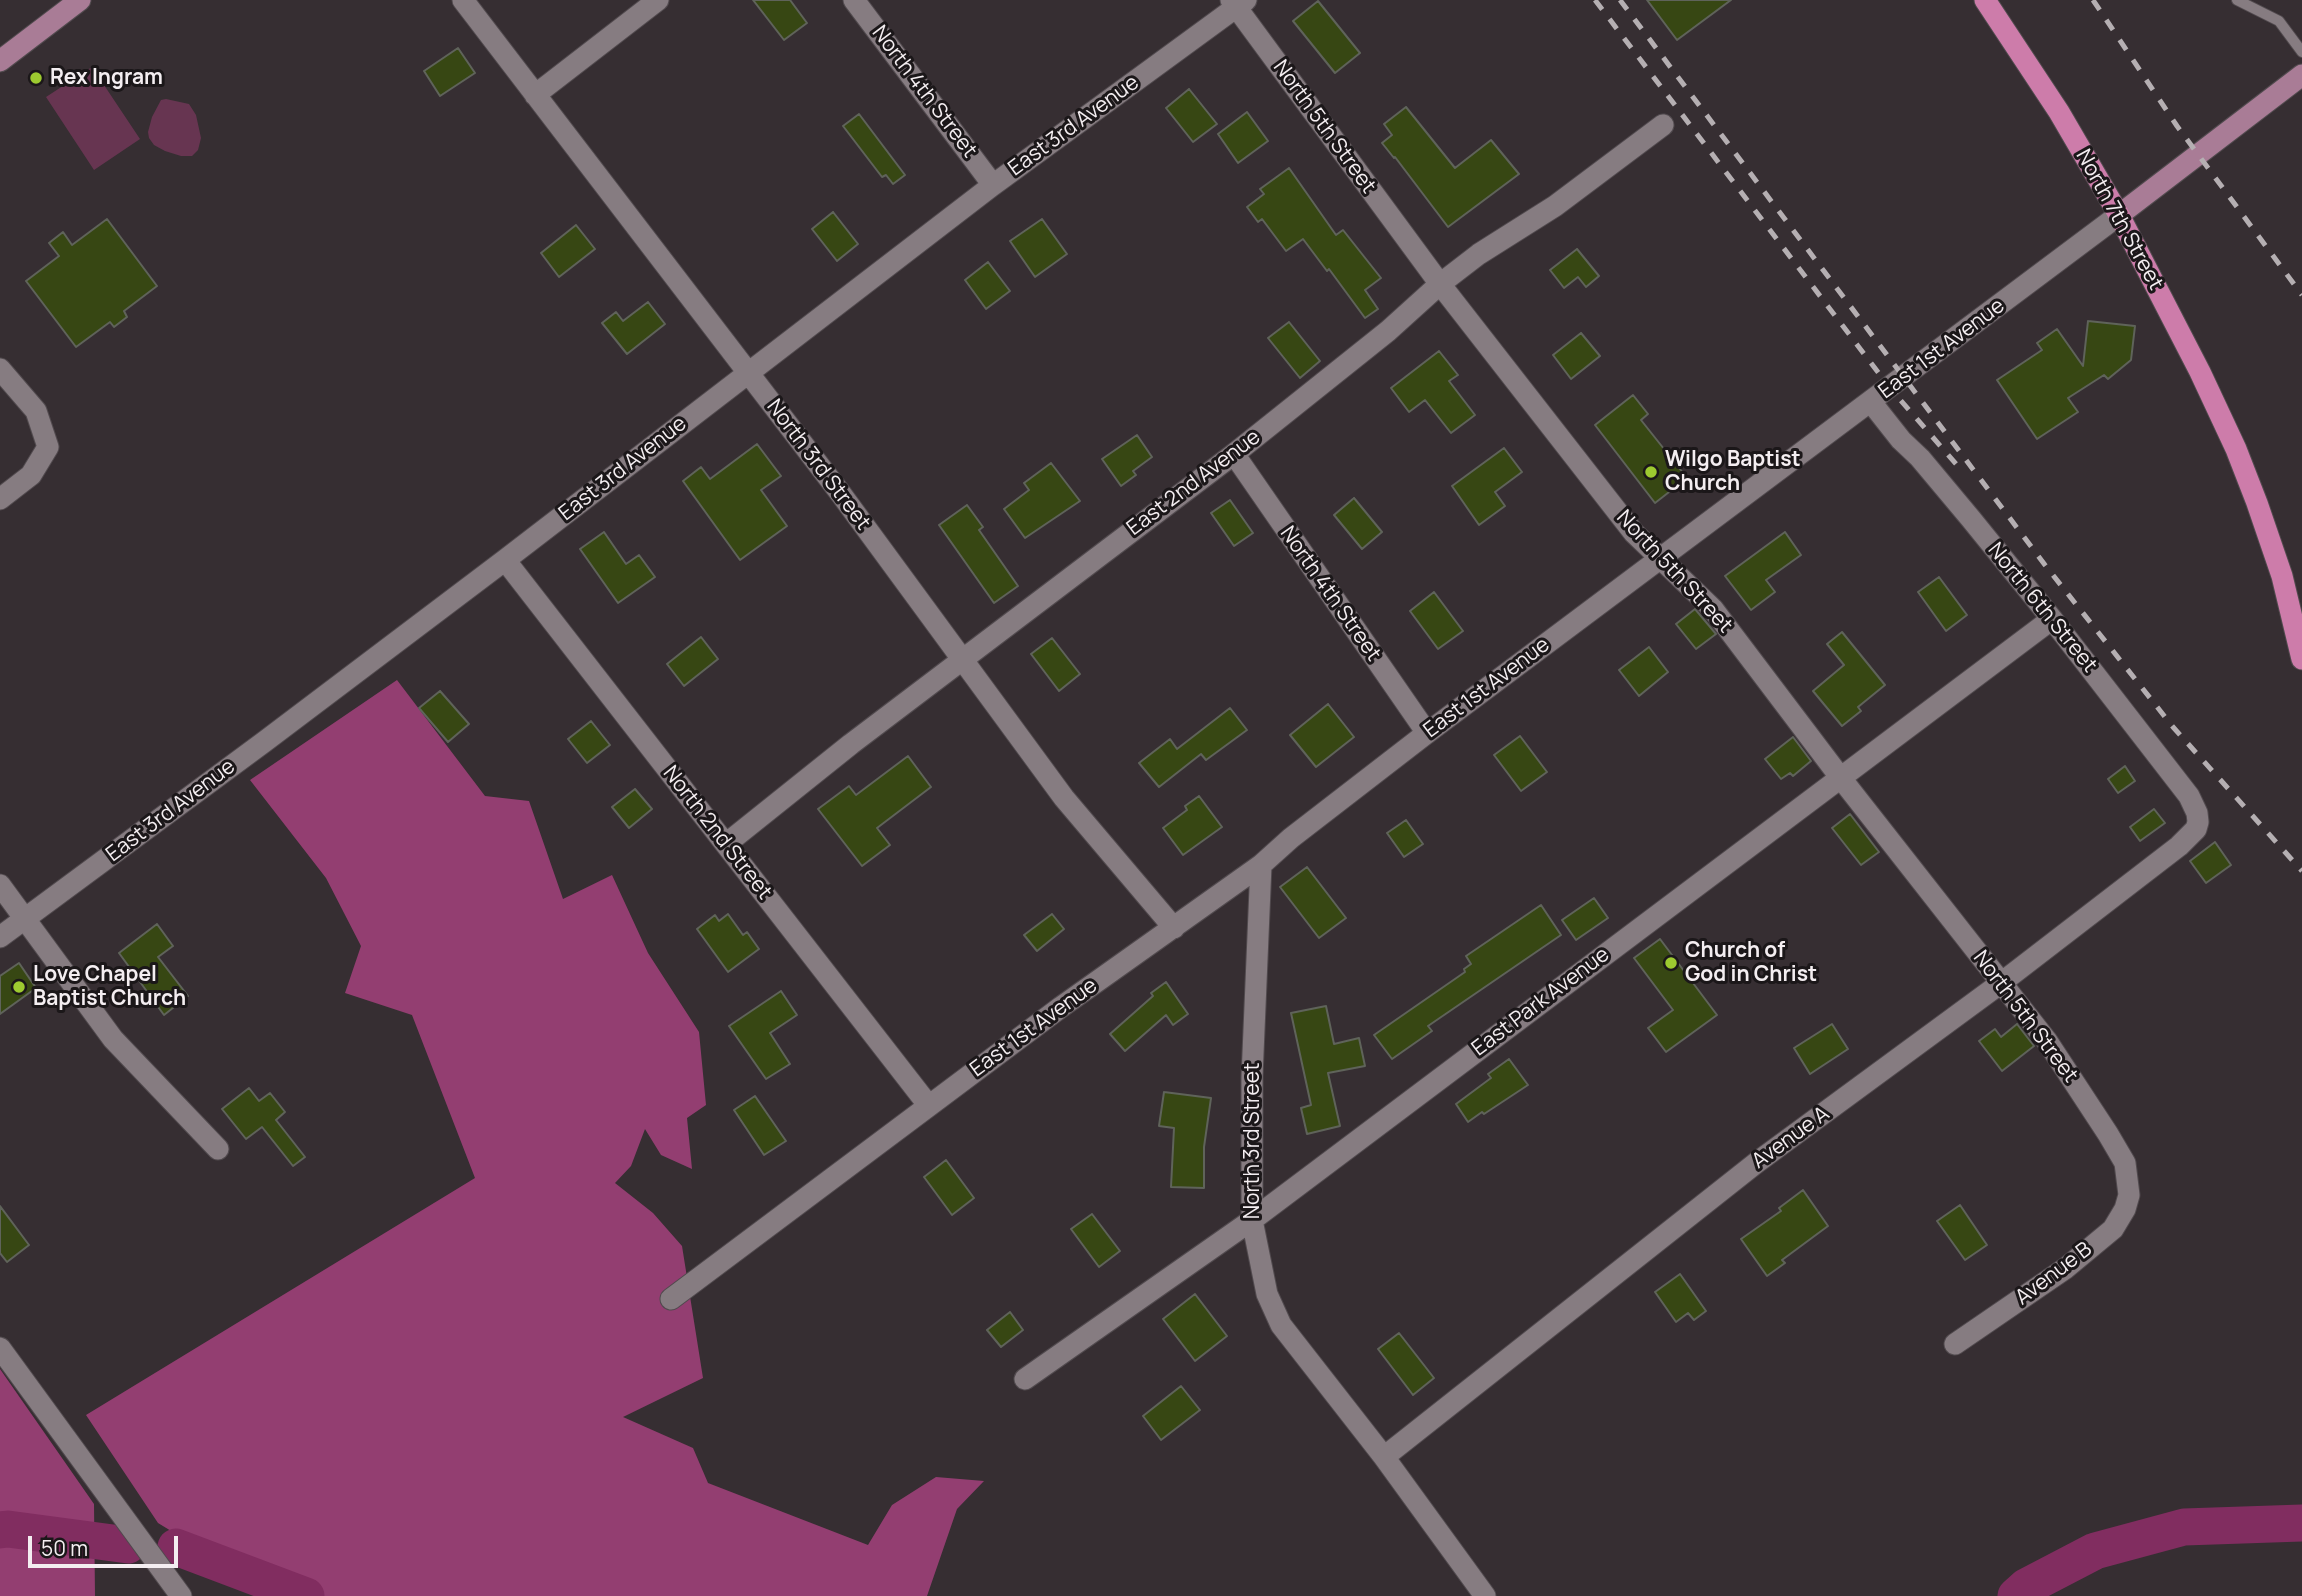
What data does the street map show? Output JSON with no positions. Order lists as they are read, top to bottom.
{
  "streets": {
    "main road": ["North 7th Street"],
    "street": [
      "North 4th Street",
      "East 3rd Avenue",
      "North 5th Street",
      "East 1st Avenue",
      "North 3rd Street",
      "East 2nd Avenue",
      "North 6th Street",
      "North 2nd Street",
      "East Park Avenue",
      "Avenue A",
      "Avenue B"
    ]
  },
  "crossings": [
    ["North 4th Street", "East 3rd Avenue"],
    ["North 4th Street", "East 1st Avenue"],
    ["North 4th Street", "East 2nd Avenue"],
    ["East 3rd Avenue", "North 5th Street"],
    ["East 3rd Avenue", "North 3rd Street"],
    ["East 3rd Avenue", "North 2nd Street"],
    ["North 5th Street", "East 1st Avenue"],
    ["North 5th Street", "East 2nd Avenue"],
    ["North 5th Street", "East Park Avenue"],
    ["North 5th Street", "Avenue A"],
    ["North 5th Street", "Avenue B"],
    ["North 7th Street", "East 1st Avenue"],
    ["East 1st Avenue", "North 3rd Street"],
    ["East 1st Avenue", "North 6th Street"],
    ["East 1st Avenue", "North 2nd Street"],
    ["North 3rd Street", "East 2nd Avenue"],
    ["North 3rd Street", "East Park Avenue"],
    ["North 3rd Street", "Avenue A"],
    ["East 2nd Avenue", "North 2nd Street"],
    ["North 6th Street", "East Park Avenue"],
    ["North 6th Street", "Avenue A"]
  ],
  "places": [
    "Rex Ingram",
    "Wilgo Baptist Church",
    "Church of God in Christ",
    "Love Chapel Baptist Church"
  ],
  "scale_bar": "50 m"
}
